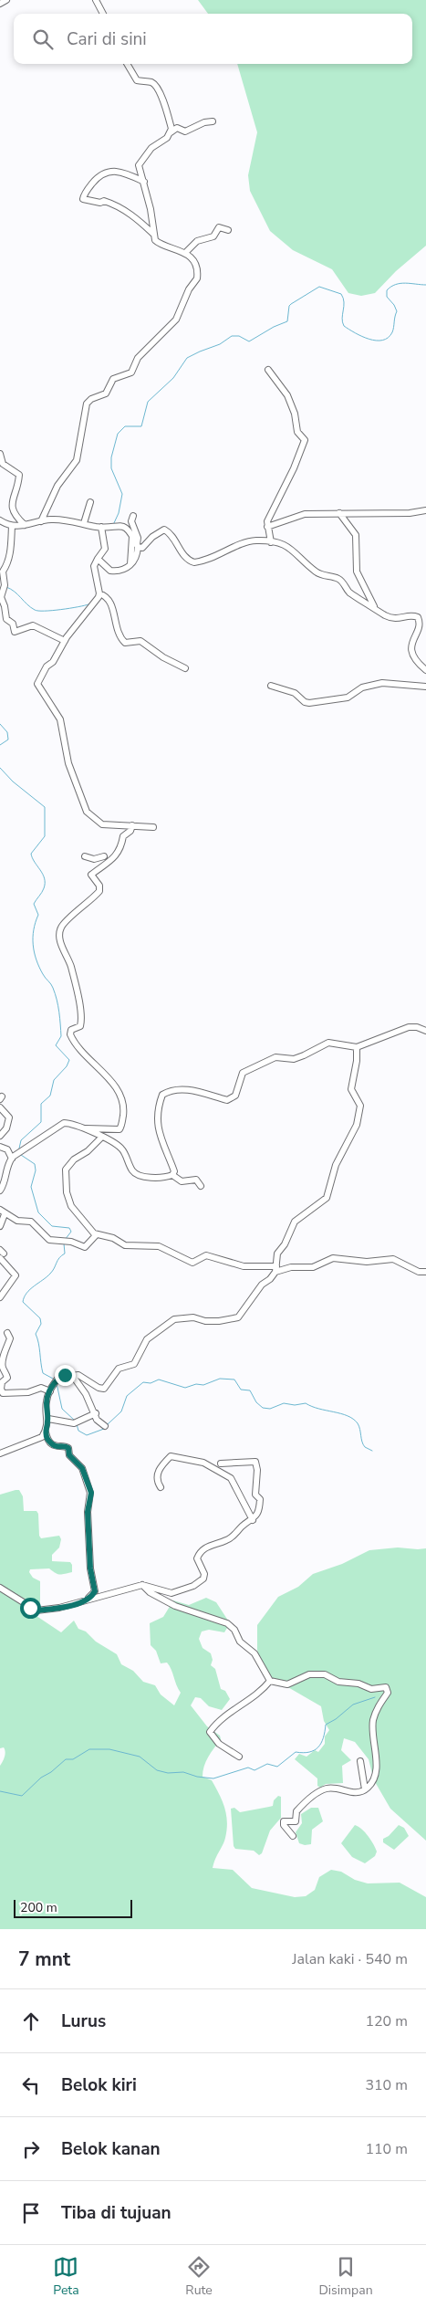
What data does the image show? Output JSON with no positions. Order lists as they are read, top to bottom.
{
  "scale_bar": "200 m",
  "page": {
    "search": "Cari di sini",
    "scale": "200 m",
    "heading": ["7 mnt", "Jalan kaki · 540 m"],
    "list": [
      ["Lurus", "120 m"],
      ["Belok kiri", "310 m"],
      ["Belok kanan", "110 m"],
      "Tiba di tujuan"
    ],
    "nav": ["Peta", "Rute", "Disimpan"]
  }
}
